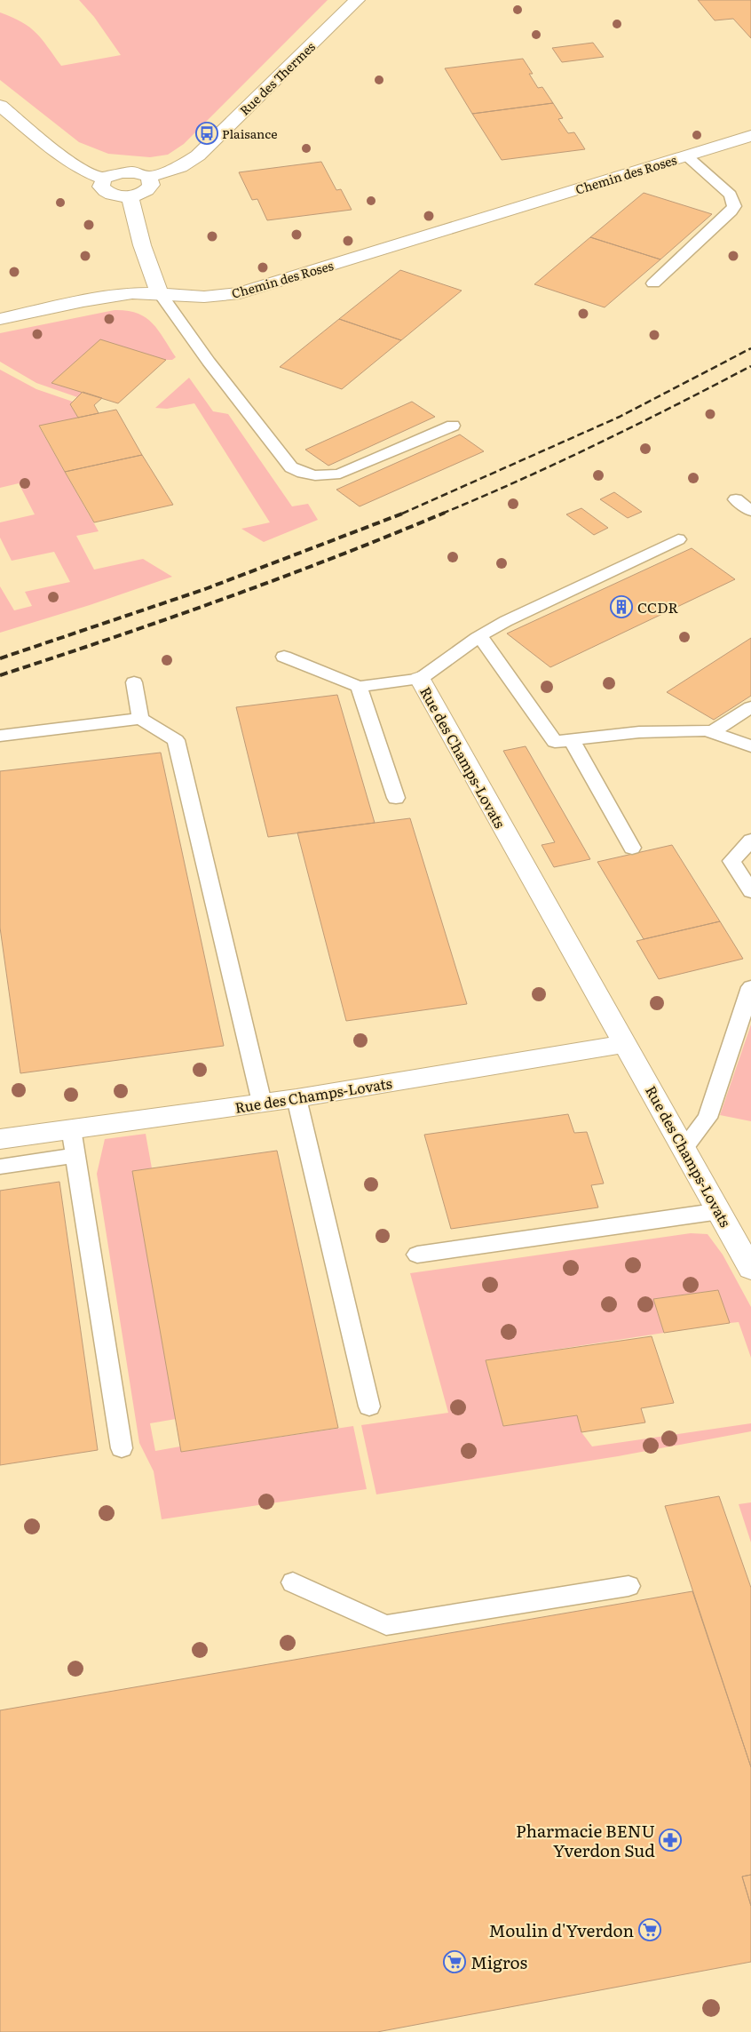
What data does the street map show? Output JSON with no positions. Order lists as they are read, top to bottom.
{
  "streets": {
    "street": ["Rue des Thermes", "Chemin des Roses", "Rue des Champs-Lovats"]
  },
  "places": {
    "bus stop": ["Plaisance"],
    "building": ["CCDR"],
    "pharmacy": ["Pharmacie BENU Yverdon Sud"],
    "supermarket": ["Moulin d'Yverdon", "Migros"]
  }
}
